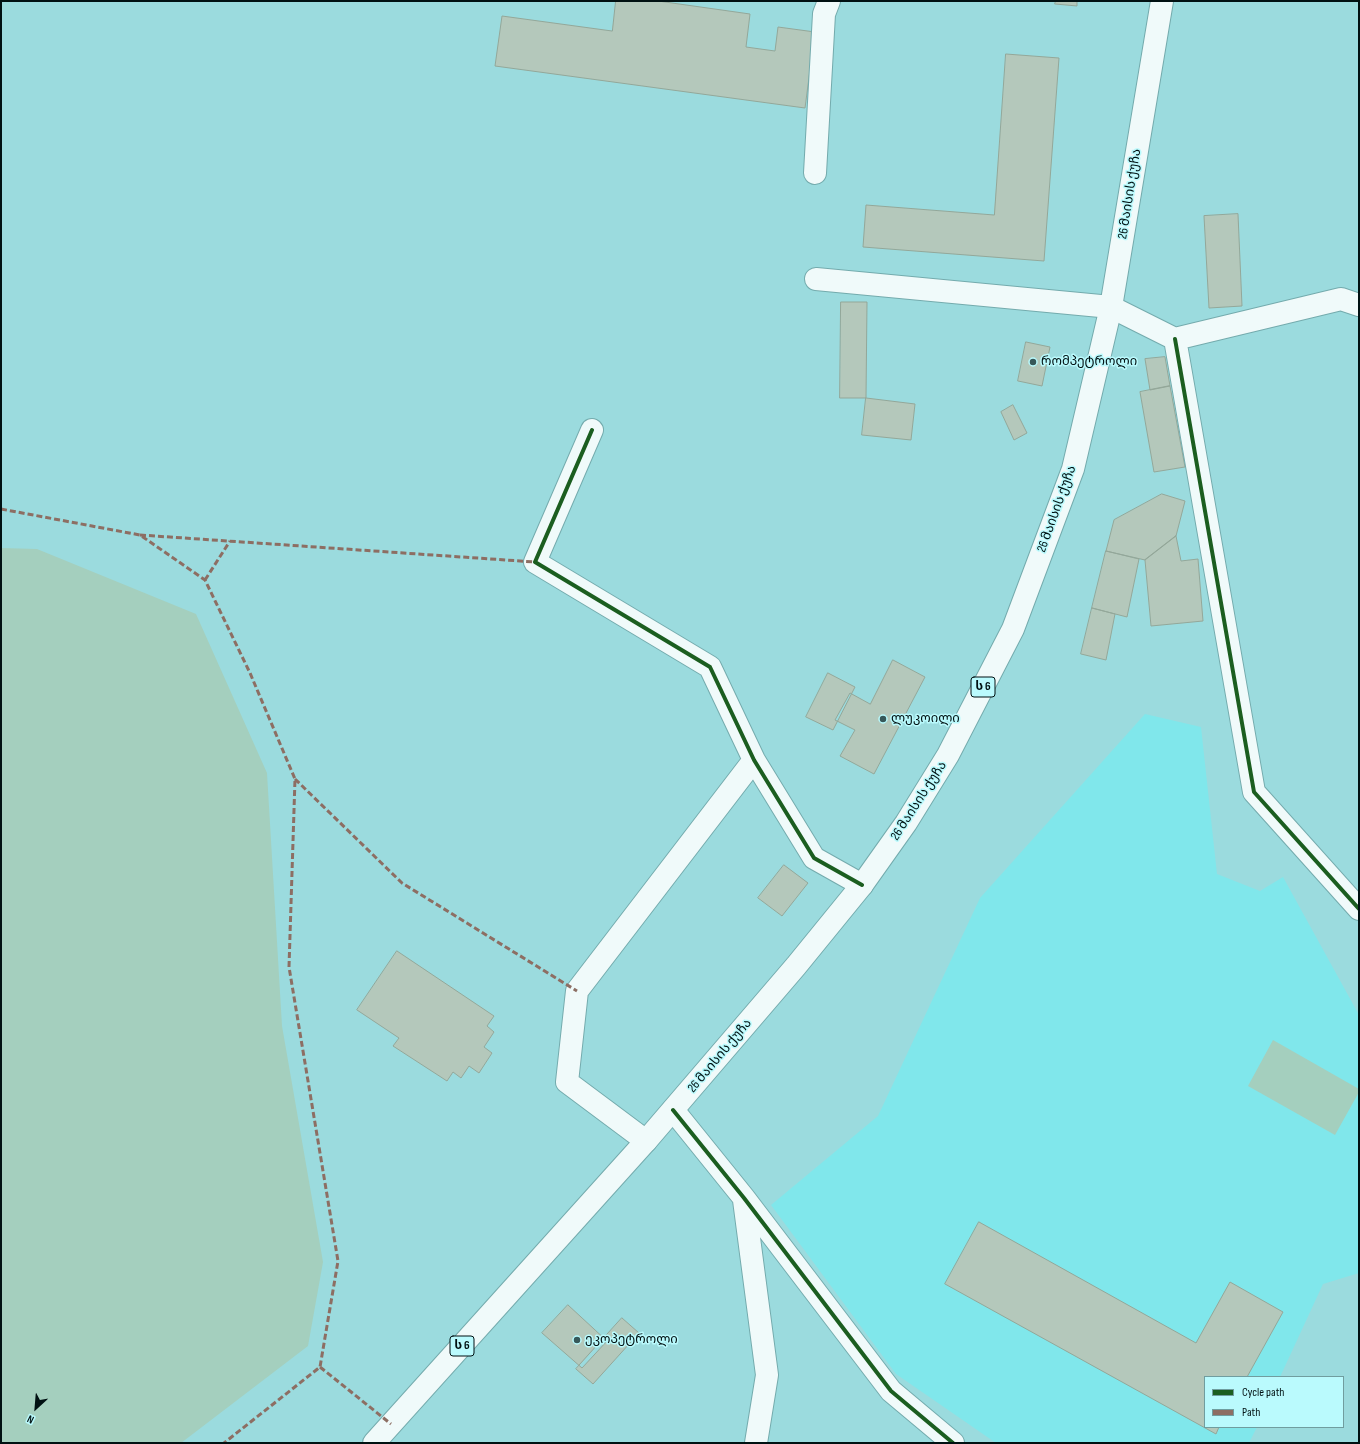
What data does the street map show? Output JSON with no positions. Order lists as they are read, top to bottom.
{
  "streets": {
    "main road": ["26 მაისის ქუჩა", "ს 6"]
  },
  "places": ["რომპეტროლი", "ლუკოილი", "ეკოპეტროლი"],
  "legend": ["Cycle path", "Path"],
  "north": "bottom left"
}
